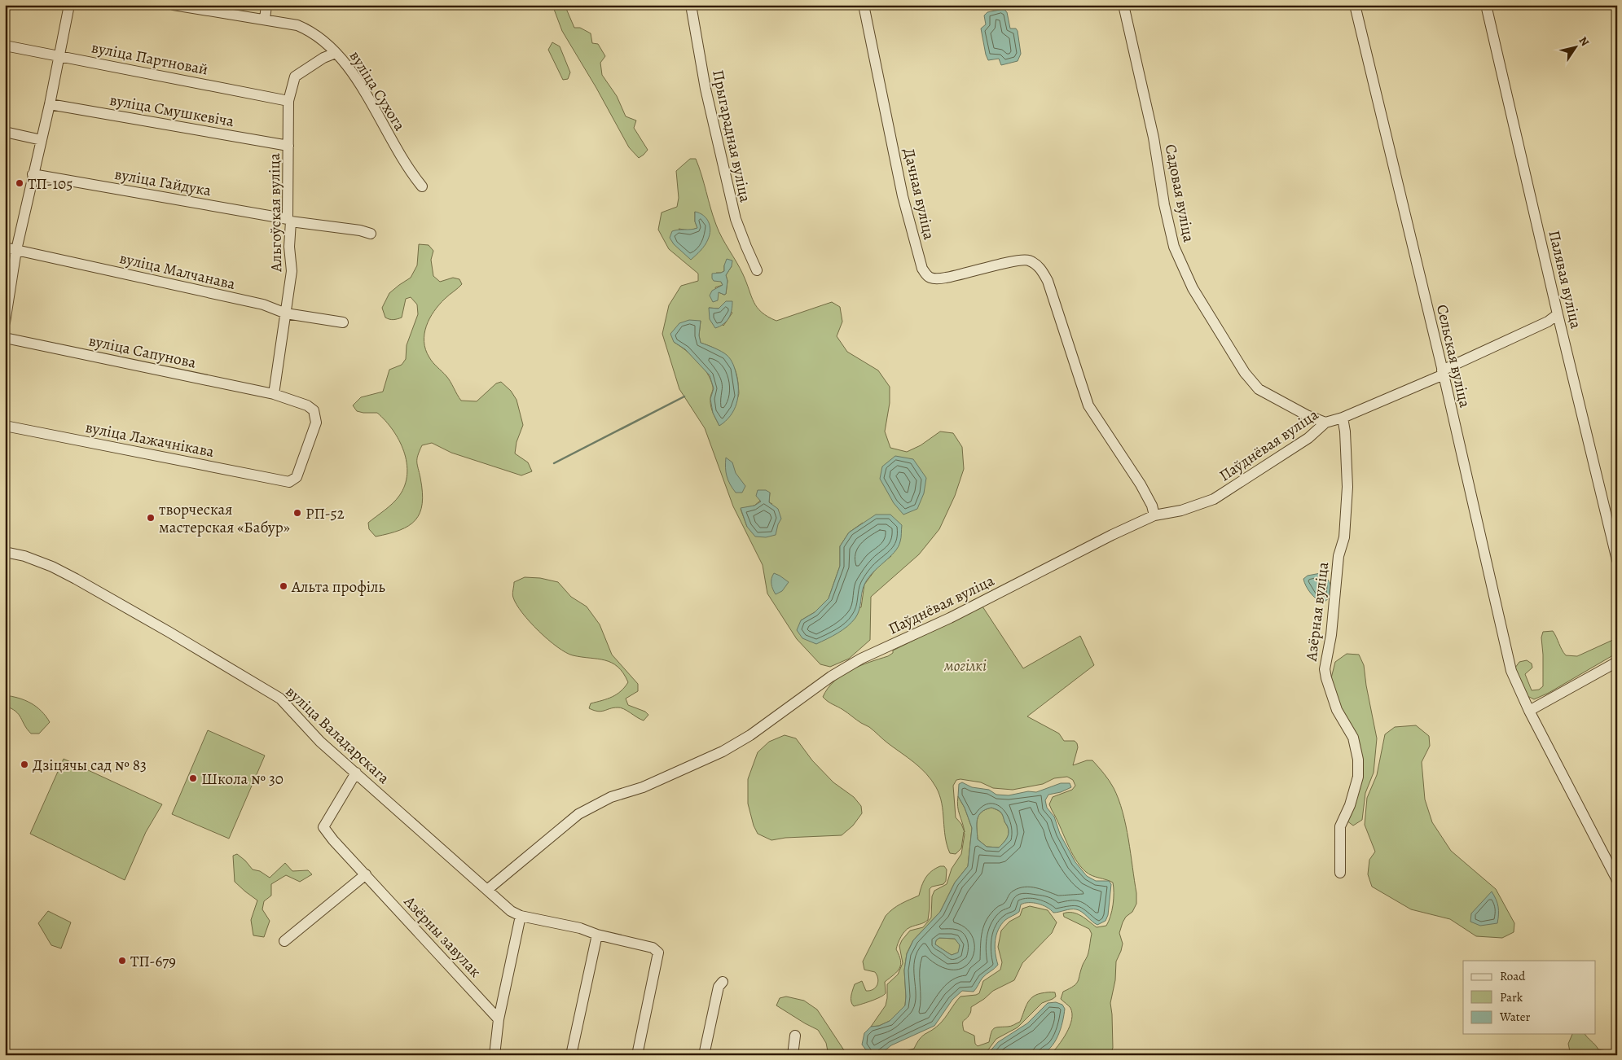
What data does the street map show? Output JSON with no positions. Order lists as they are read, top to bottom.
{
  "streets": {
    "street": [
      "вуліца Партновай",
      "вуліца Сухога",
      "вуліца Смушкевіча",
      "Прыгарадная вуліца",
      "вуліца Гайдука",
      "Садовая вуліца",
      "Дачная вуліца",
      "Альгоўская вуліца",
      "вуліца Малчанава",
      "Палявая вуліца",
      "вуліца Сапунова",
      "Сельская вуліца",
      "вуліца Лажачнікава",
      "Паўднёвая вуліца",
      "Азёрная вуліца",
      "вуліца Валадарскага",
      "Азёрны завулак"
    ]
  },
  "crossings": [
    ["вуліца Партновай", "Альгоўская вуліца"],
    ["вуліца Сухога", "Альгоўская вуліца"],
    ["вуліца Смушкевіча", "Альгоўская вуліца"],
    ["вуліца Гайдука", "Альгоўская вуліца"],
    ["Садовая вуліца", "Паўднёвая вуліца"],
    ["Дачная вуліца", "Паўднёвая вуліца"],
    ["Альгоўская вуліца", "вуліца Малчанава"],
    ["Альгоўская вуліца", "вуліца Сапунова"],
    ["Палявая вуліца", "Паўднёвая вуліца"],
    ["вуліца Сапунова", "вуліца Лажачнікава"],
    ["Сельская вуліца", "Паўднёвая вуліца"],
    ["Паўднёвая вуліца", "Азёрная вуліца"],
    ["Паўднёвая вуліца", "вуліца Валадарскага"],
    ["вуліца Валадарскага", "Азёрны завулак"]
  ],
  "parks": ["могілкі"],
  "places": [
    "ТП-105",
    "РП-52",
    "творческая мастерская «Бабур»",
    "Альта профіль",
    "Дзіцячы сад № 83",
    "Школа № 30",
    "ТП-679"
  ],
  "legend": ["Road", "Park", "Water"],
  "north": "top right"
}
